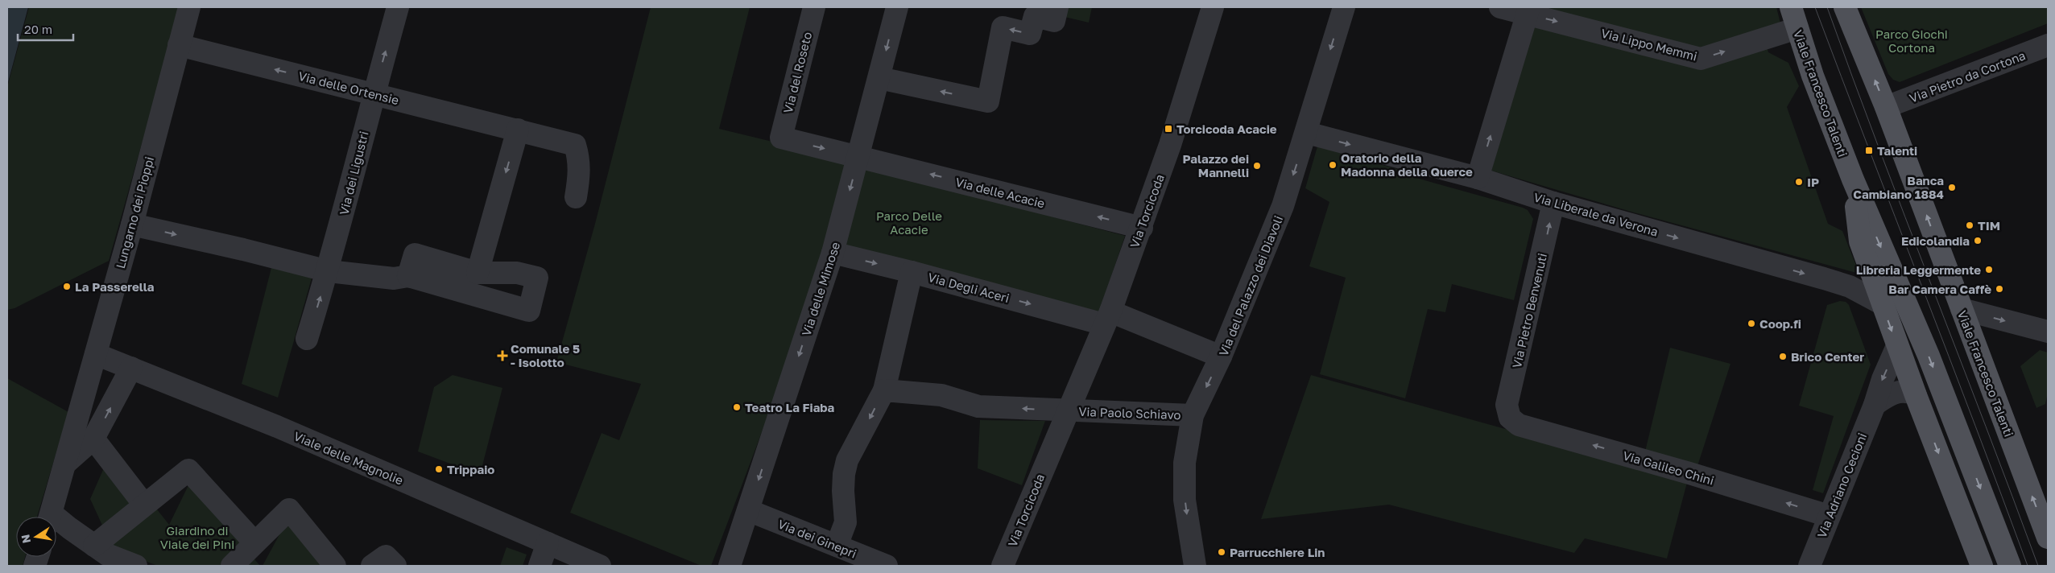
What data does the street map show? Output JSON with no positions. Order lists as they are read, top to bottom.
{
  "streets": {
    "main road": ["Viale Francesco Talenti"],
    "street": [
      "Via Lippo Memmi",
      "Via del Roseto",
      "Via Pietro da Cortona",
      "Via delle Ortensie",
      "Via dei Ligustri",
      "Via delle Acacie",
      "Via Torcicoda",
      "Lungarno dei Pioppi",
      "Via Liberale da Verona",
      "Via del Palazzo dei Diavoli",
      "Via Degli Aceri",
      "Via delle Mimose",
      "Via Pietro Benvenuti",
      "Via Paolo Schiavo",
      "Viale delle Magnolie",
      "Via Galileo Chini",
      "Via Adriano Cecioni",
      "Via dei Ginepri"
    ]
  },
  "crossings": [
    ["Via Lippo Memmi", "Viale Francesco Talenti"],
    ["Via del Roseto", "Via delle Acacie"],
    ["Via del Roseto", "Via delle Mimose"],
    ["Via Pietro da Cortona", "Viale Francesco Talenti"],
    ["Via delle Ortensie", "Via dei Ligustri"],
    ["Via delle Ortensie", "Lungarno dei Pioppi"],
    ["Viale Francesco Talenti", "Via Liberale da Verona"],
    ["Viale Francesco Talenti", "Via Adriano Cecioni"],
    ["Via delle Acacie", "Via Torcicoda"],
    ["Via delle Acacie", "Via delle Mimose"],
    ["Via Torcicoda", "Via Degli Aceri"],
    ["Via Torcicoda", "Via Paolo Schiavo"],
    ["Lungarno dei Pioppi", "Viale delle Magnolie"],
    ["Via Liberale da Verona", "Via del Palazzo dei Diavoli"],
    ["Via Liberale da Verona", "Via Pietro Benvenuti"],
    ["Via del Palazzo dei Diavoli", "Via Paolo Schiavo"],
    ["Via Degli Aceri", "Via delle Mimose"],
    ["Via delle Mimose", "Via dei Ginepri"],
    ["Via Pietro Benvenuti", "Via Galileo Chini"],
    ["Via Galileo Chini", "Via Adriano Cecioni"]
  ],
  "one_way": [
    "Via Lippo Memmi",
    "Via dei Ligustri",
    "Via delle Acacie",
    "Via Liberale da Verona",
    "Via del Palazzo dei Diavoli",
    "Via Pietro Benvenuti",
    "Via Galileo Chini"
  ],
  "parks": ["Parco Giochi Cortona", "Parco Delle Acacie", "Giardino di Viale dei Pini"],
  "places": {
    "transit": ["Torcicoda Acacie", "Talenti"],
    "other": [
      "Oratorio della Madonna della Querce",
      "Palazzo dei Mannelli",
      "IP",
      "Banca Cambiano 1884",
      "TIM",
      "Edicolandia",
      "Libreria Leggermente",
      "La Passerella",
      "Bar Camera Caffè",
      "Coop.fi",
      "Brico Center",
      "Teatro La Fiaba",
      "Trippaio",
      "Parrucchiere Lin"
    ],
    "health": ["Comunale 5 - Isolotto"]
  },
  "scale_bar": "20 m",
  "north": "left"
}
